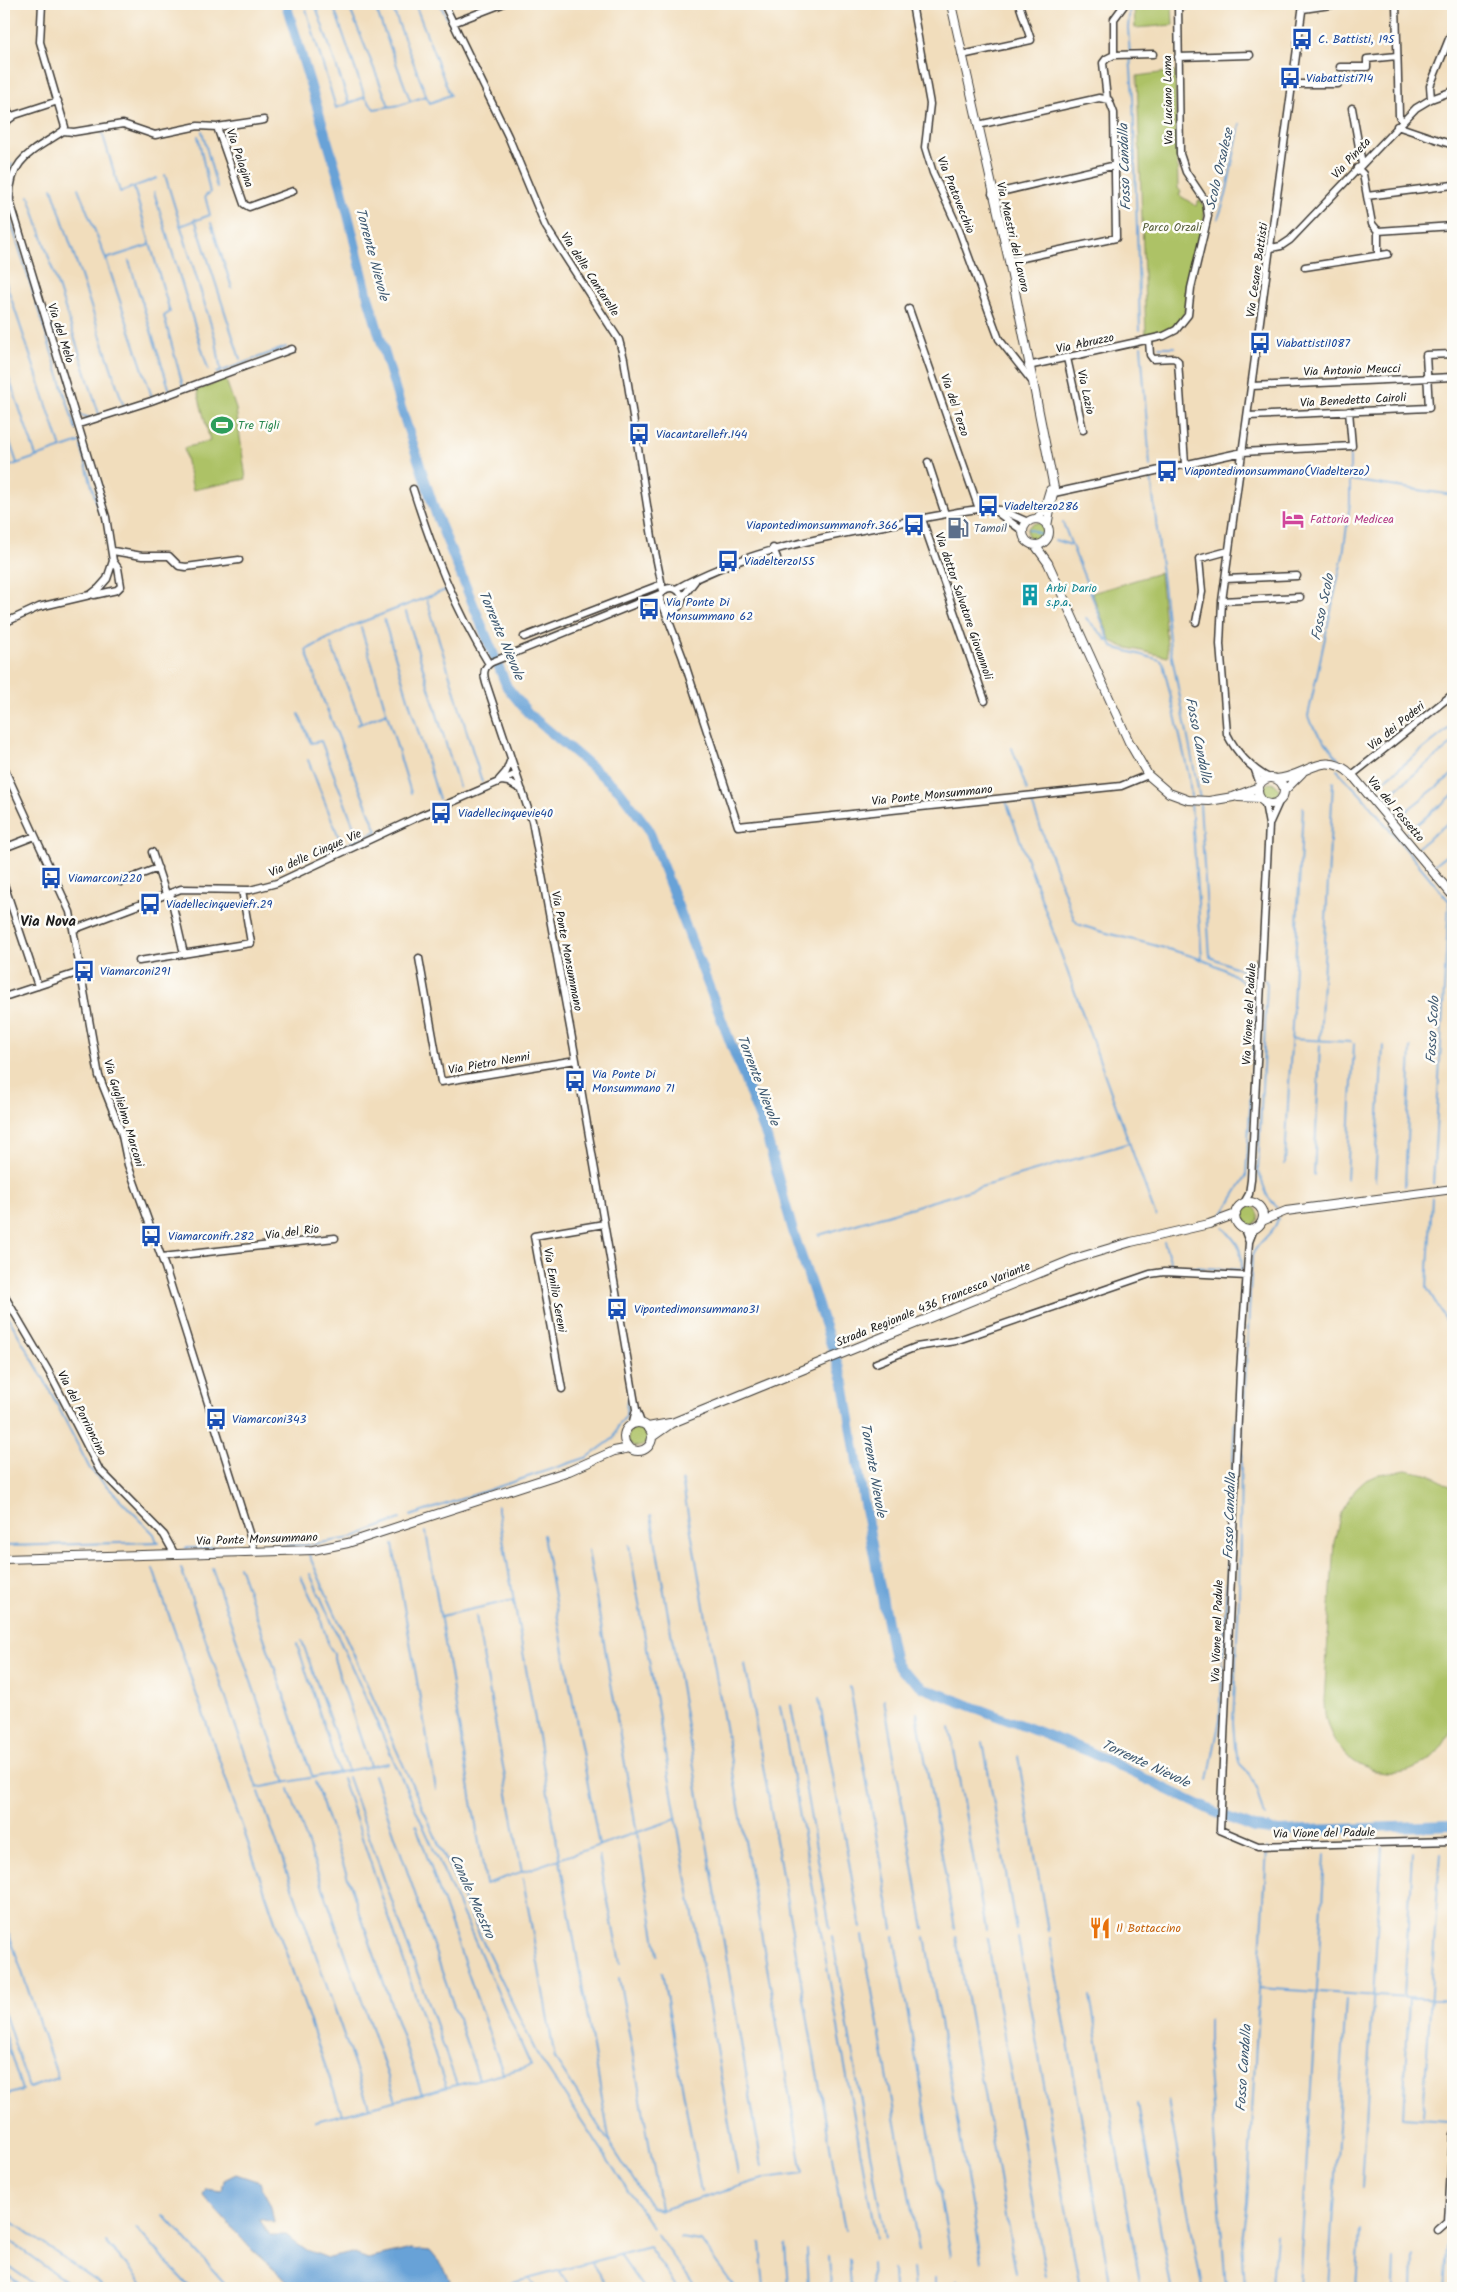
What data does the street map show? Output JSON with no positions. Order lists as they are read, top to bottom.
{
  "streets": {
    "main road": [
      "Via Maestri del Lavoro",
      "Via Ponte Monsummano",
      "Via del Fossetto",
      "Strada Regionale 436 Francesca Variante"
    ],
    "street": [
      "Via Luciano Lama",
      "Via Palagina",
      "Via Pineta",
      "Via Pratovecchio",
      "Via Cesare Battisti",
      "Via delle Cantarelle",
      "Via del Melo",
      "Via Abruzzo",
      "Via Antonio Meucci",
      "Via Lazio",
      "Via Benedetto Cairoli",
      "Via del Terzo",
      "Via dottor Salvatore Giovannoli",
      "Via dei Poderi",
      "Via delle Cinque Vie",
      "Via Vione del Padule",
      "Via Pietro Nenni",
      "Via Guglielmo Marconi",
      "Via del Rio",
      "Via Emilio Sereni",
      "Via del Porrioncino",
      "Via Vione nel Padule"
    ]
  },
  "crossings": [
    ["Via Luciano Lama", "Via Abruzzo"],
    ["Via Palagina", "Via del Melo"],
    ["Via Pineta", "Via Cesare Battisti"],
    ["Via Pratovecchio", "Via Maestri del Lavoro"],
    ["Via Maestri del Lavoro", "Via Abruzzo"],
    ["Via Cesare Battisti", "Via Antonio Meucci"],
    ["Via Cesare Battisti", "Via Benedetto Cairoli"],
    ["Via delle Cantarelle", "Via Ponte Monsummano"],
    ["Via Abruzzo", "Via Lazio"],
    ["Via Antonio Meucci", "Via Benedetto Cairoli"],
    ["Via dei Poderi", "Via del Fossetto"],
    ["Via Ponte Monsummano", "Via delle Cinque Vie"],
    ["Via Ponte Monsummano", "Via Pietro Nenni"],
    ["Via Ponte Monsummano", "Via Guglielmo Marconi"],
    ["Via Ponte Monsummano", "Via Emilio Sereni"],
    ["Via Ponte Monsummano", "Via del Porrioncino"],
    ["Via delle Cinque Vie", "Via Guglielmo Marconi"],
    ["Via Vione del Padule", "Via Vione nel Padule"],
    ["Via Guglielmo Marconi", "Via del Rio"]
  ],
  "districts": ["Via Nova"],
  "water": [
    "Fosso Candalla",
    "Scolo Orsalese",
    "Torrente Nievole",
    "Fosso Scolo",
    "Canale Maestro"
  ],
  "parks": ["Parco Orzali"],
  "places": {
    "bus stop": [
      "C. Battisti, 195",
      "Viabattisti714",
      "Viabattisti1087",
      "Viacantarellefr.144",
      "Viapontedimonsummano(Viadelterzo)",
      "Viadelterzo286",
      "Viapontedimonsummanofr.366",
      "Viadelterzo155",
      "Via Ponte Di Monsummano 62",
      "Viadellecinquevie40",
      "Viamarconi220",
      "Viadellecinqueviefr.29",
      "Viamarconi291",
      "Via Ponte Di Monsummano 71",
      "Viamarconifr.282",
      "Vipontedimonsummano31",
      "Viamarconi343"
    ],
    "sports": ["Tre Tigli"],
    "hotel": ["Fattoria Medicea"],
    "fuel station": ["Tamoil"],
    "building": ["Arbi Dario s.p.a."],
    "restaurant": ["Il Bottaccino"]
  }
}
